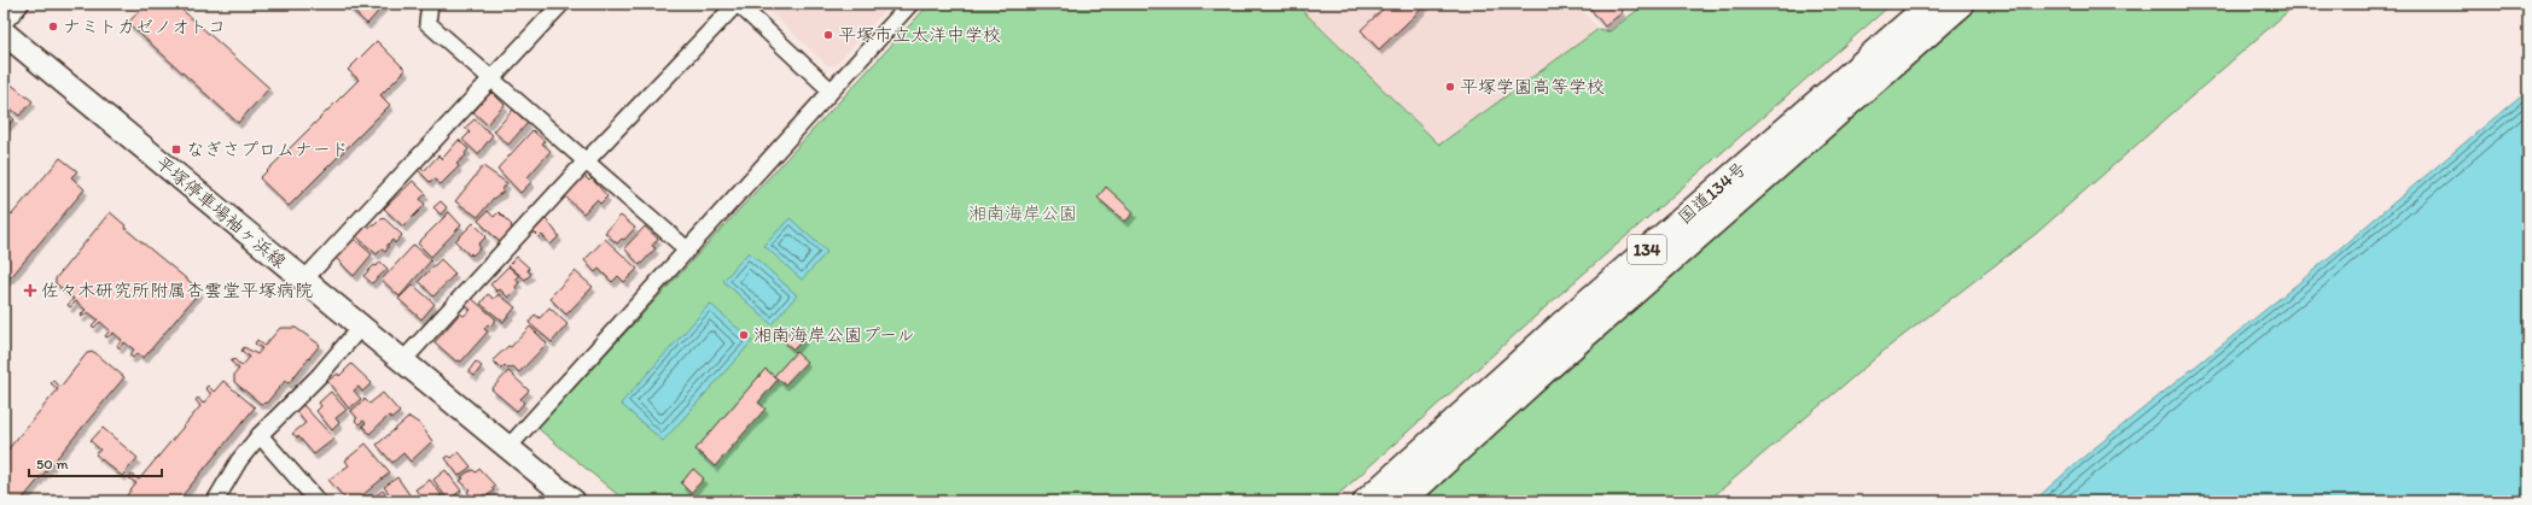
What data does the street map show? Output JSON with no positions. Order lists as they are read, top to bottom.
{
  "streets": {
    "highway": ["国道134号", "134"],
    "main road": ["平塚停車場袖ヶ浜線"]
  },
  "parks": ["湘南海岸公園"],
  "places": {
    "other": [
      "ナミトカゼノオトコ",
      "平塚市立太洋中学校",
      "平塚学園高等学校",
      "湘南海岸公園プール"
    ],
    "transit": ["なぎさプロムナード"],
    "health": ["佐々木研究所附属杏雲堂平塚病院"]
  },
  "scale_bar": "50 m"
}
